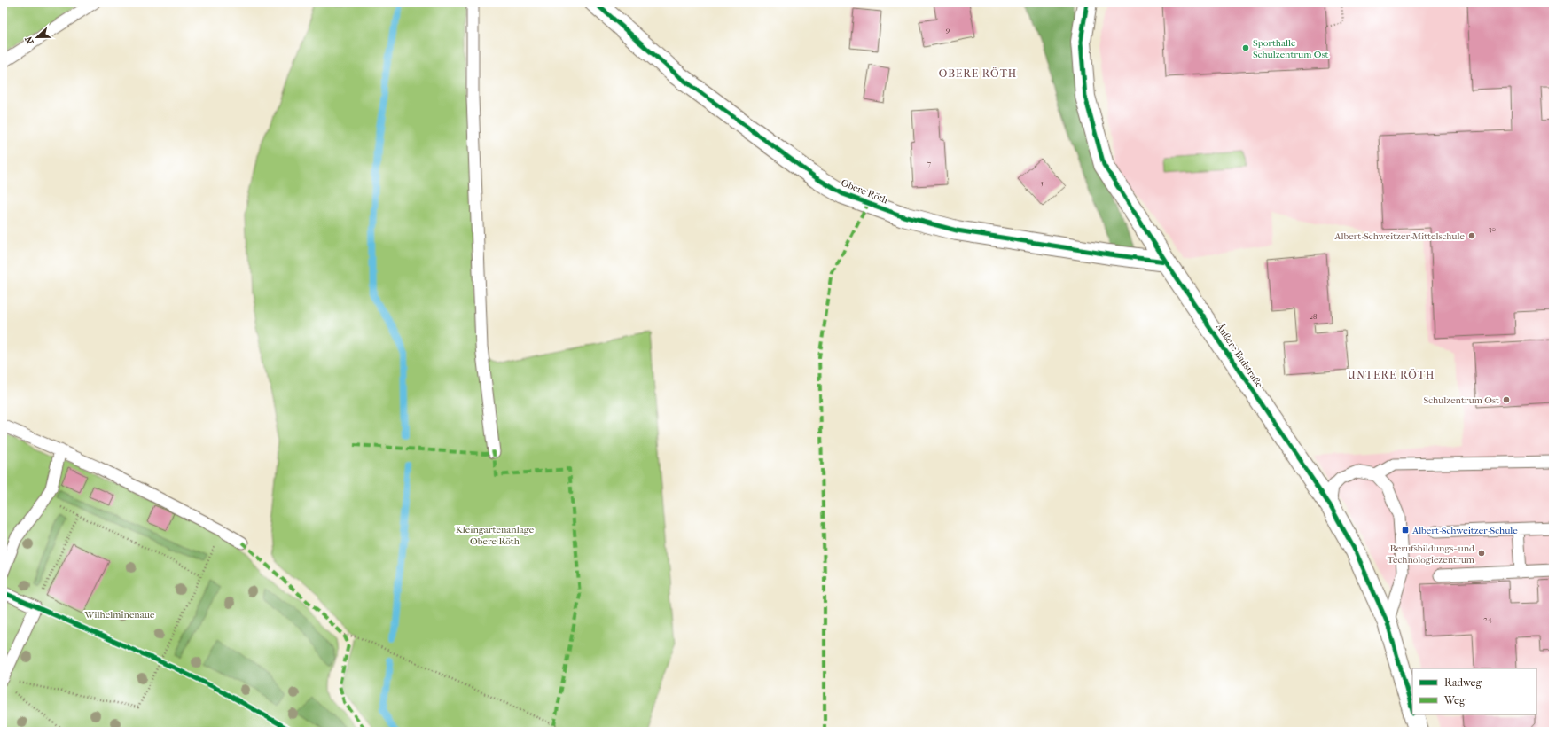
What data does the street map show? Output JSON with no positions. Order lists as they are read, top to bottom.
{
  "streets": {
    "street": ["Obere Röth", "Äußere Badstraße"]
  },
  "crossings": [
    ["Obere Röth", "Äußere Badstraße"]
  ],
  "districts": ["OBERE RÖTH", "UNTERE RÖTH"],
  "parks": ["Kleingartenanlage Obere Röth", "Wilhelminenaue"],
  "places": {
    "other": [
      "Sporthalle Schulzentrum Ost",
      "Albert-Schweitzer-Mittelschule",
      "Schulzentrum Ost",
      "Berufsbildungs- und Technologiezentrum"
    ],
    "transit": ["Albert-Schweitzer-Schule"]
  },
  "house_numbers": [
    "9",
    "7",
    "5",
    "30",
    "28",
    "24"
  ],
  "legend": ["Radweg", "Weg"],
  "north": "left"
}
